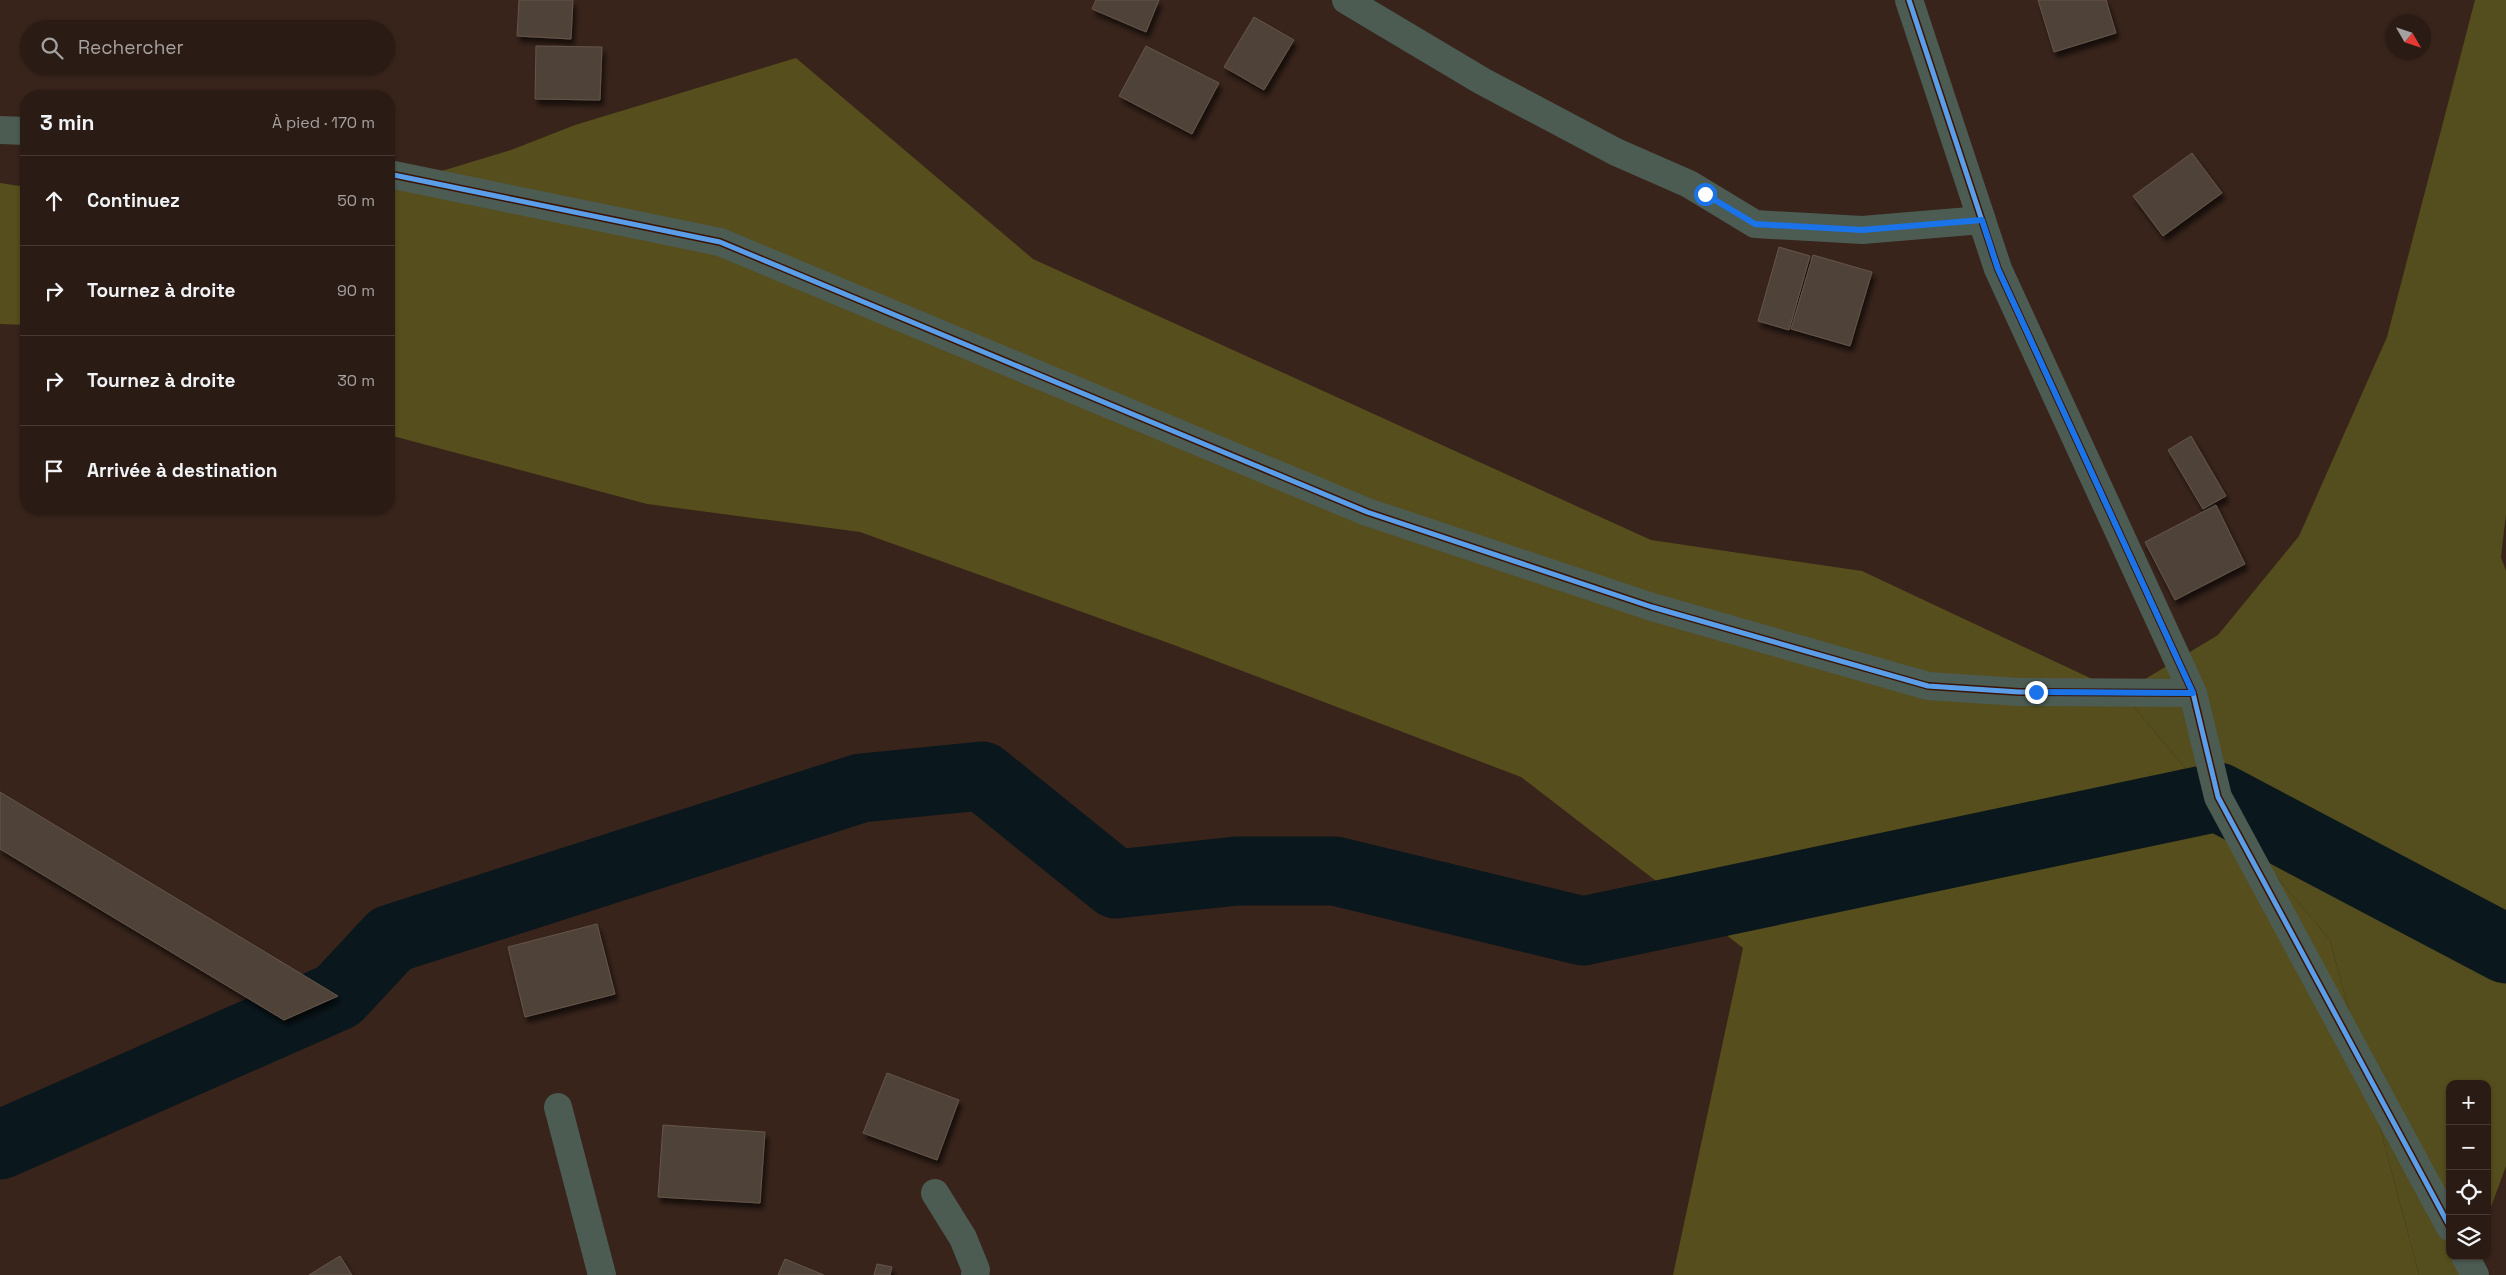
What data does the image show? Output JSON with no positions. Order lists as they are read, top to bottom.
{
  "north": "bottom right",
  "page": {
    "search": "Rechercher",
    "heading": ["3 min", "À pied · 170 m"],
    "list": [
      ["Continuez", "50 m"],
      ["Tournez à droite", "90 m"],
      ["Tournez à droite", "30 m"],
      "Arrivée à destination"
    ],
    "map_buttons": ["+", "−"]
  }
}
